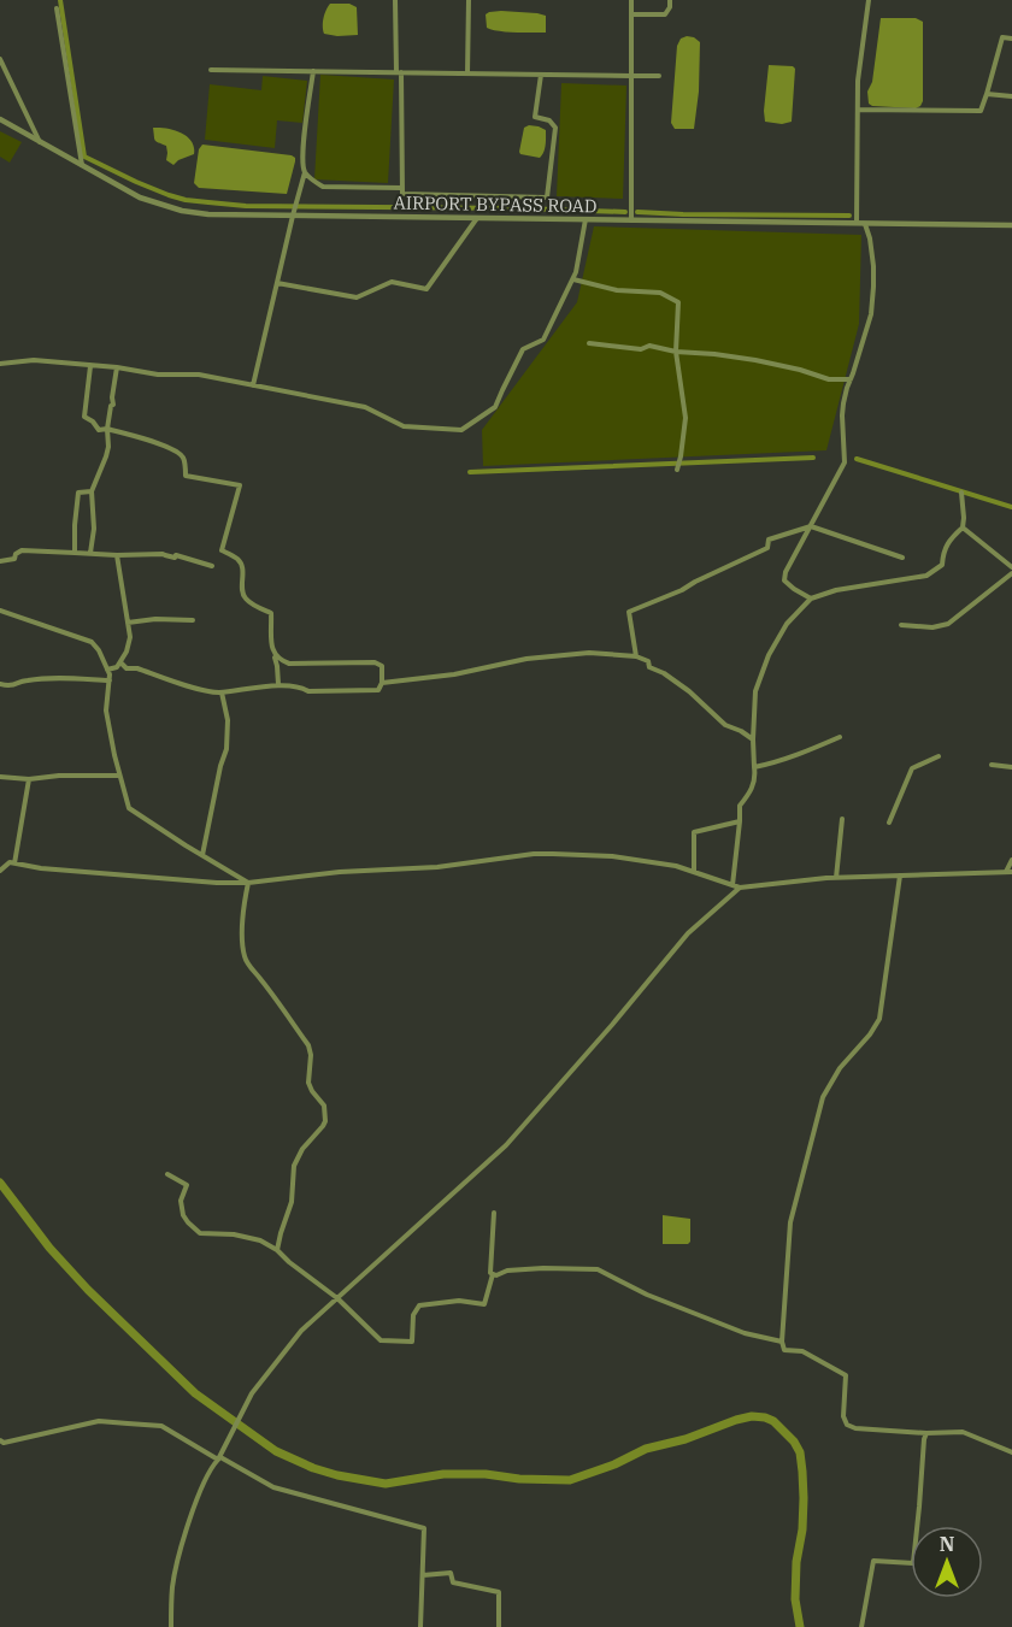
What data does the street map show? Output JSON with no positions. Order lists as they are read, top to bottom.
{
  "streets": {
    "street": ["AIRPORT BYPASS ROAD"]
  },
  "north": "top"
}
